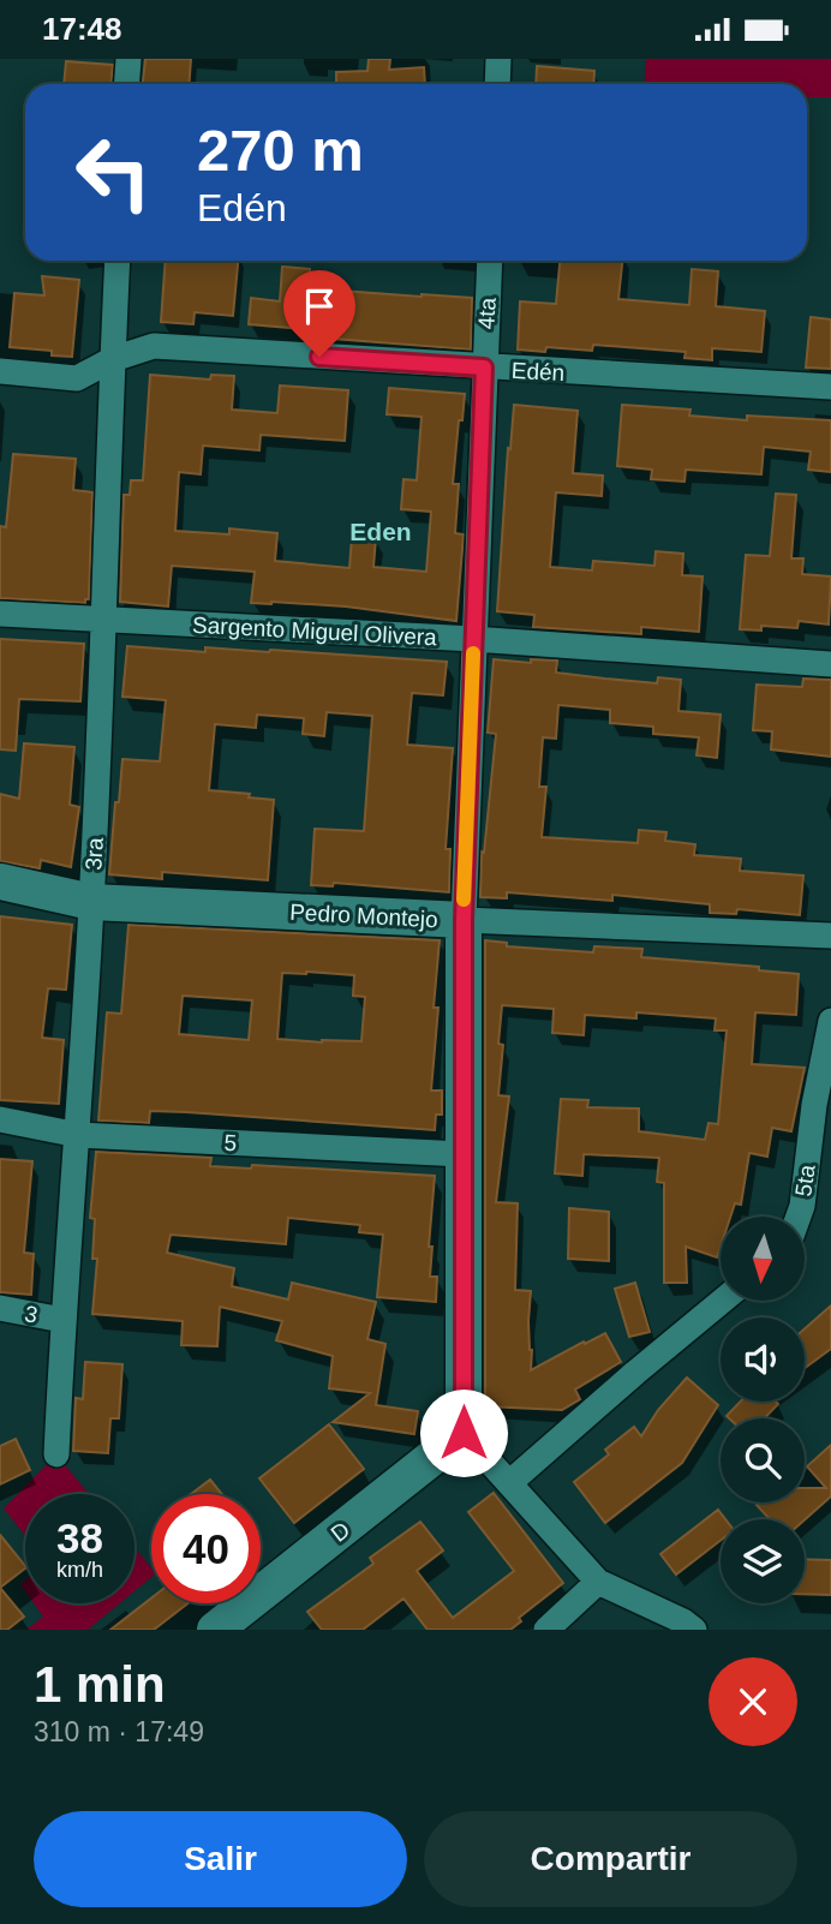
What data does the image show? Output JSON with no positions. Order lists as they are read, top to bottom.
{
  "streets": {
    "street": [
      "4ta",
      "Edén",
      "Sargento Miguel Olivera",
      "3ra",
      "Pedro Montejo",
      "5",
      "5ta",
      "3",
      "D"
    ]
  },
  "crossings": [
    ["4ta", "Edén"],
    ["4ta", "Sargento Miguel Olivera"],
    ["4ta", "Pedro Montejo"],
    ["4ta", "5"],
    ["4ta", "D"],
    ["Edén", "3ra"],
    ["Sargento Miguel Olivera", "3ra"],
    ["3ra", "Pedro Montejo"],
    ["3ra", "5"],
    ["3ra", "3"]
  ],
  "districts": ["Eden"],
  "north": "bottom",
  "page": {
    "status": "17:48",
    "turn": ["270 m", "Edén"],
    "speed": "38 km/h",
    "limit": "40",
    "heading": ["1 min", "310 m · 17:49"],
    "buttons": ["Salir", "Compartir"]
  }
}
